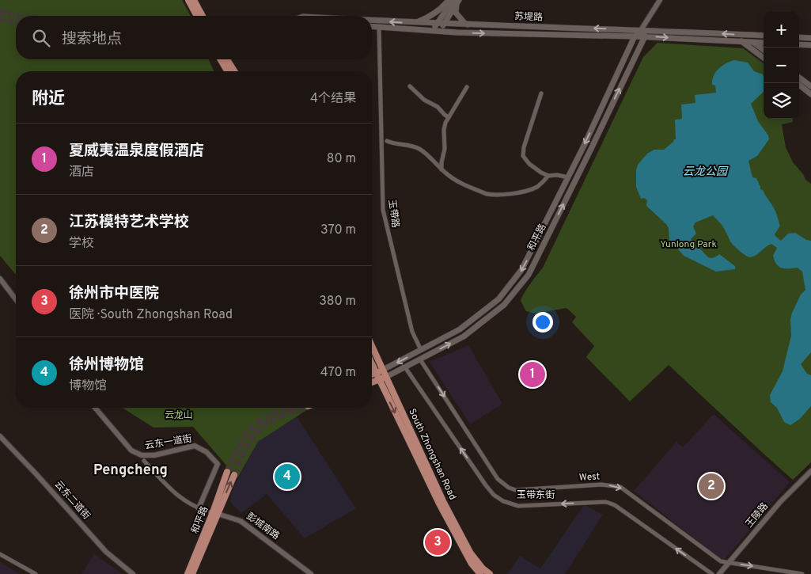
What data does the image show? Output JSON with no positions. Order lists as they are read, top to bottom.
{
  "streets": {
    "main road": ["苏堤路", "和平路", "South Zhongshan Road"],
    "street": [
      "玉带路",
      "云东一道街",
      "West",
      "玉带东街",
      "云东二道街",
      "王陵路",
      "彭城南路"
    ]
  },
  "crossings": [
    ["苏堤路", "玉带路"],
    ["苏堤路", "和平路"],
    ["玉带路", "和平路"],
    ["和平路", "South Zhongshan Road"],
    ["和平路", "West"],
    ["和平路", "玉带东街"],
    ["和平路", "彭城南路"],
    ["云东一道街", "彭城南路"],
    ["West", "王陵路"]
  ],
  "one_way": ["West", "玉带东街"],
  "districts": ["Pengcheng"],
  "water": ["云龙公园"],
  "parks": ["Yunlong Park", "云龙山"],
  "page": {
    "map_buttons": ["+", "−"],
    "search": "搜索地点",
    "heading": ["附近", "4个结果"],
    "list": [
      {
        "mark": "1",
        "name": "夏威夷温泉度假酒店",
        "note": "酒店",
        "value": "80 m"
      },
      {
        "mark": "2",
        "name": "江苏模特艺术学校",
        "note": "学校",
        "value": "370 m"
      },
      {
        "mark": "3",
        "name": "徐州市中医院",
        "note": "医院 · South Zhongshan Road",
        "value": "380 m"
      },
      {
        "mark": "4",
        "name": "徐州博物馆",
        "note": "博物馆",
        "value": "470 m"
      }
    ],
    "pins": [
      "1",
      "4",
      "2",
      "3"
    ]
  }
}
